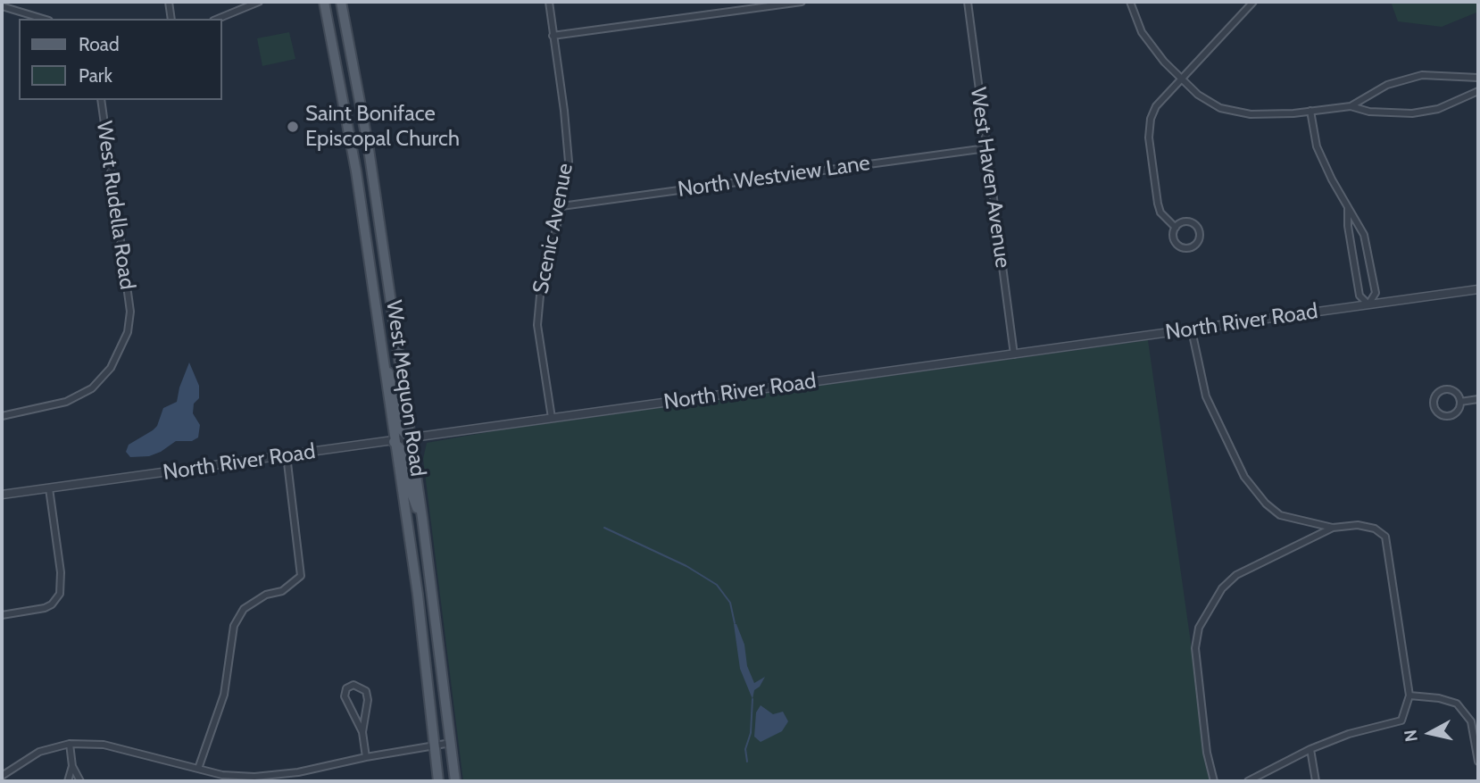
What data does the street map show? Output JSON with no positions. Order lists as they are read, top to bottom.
{
  "streets": {
    "main road": ["West Mequon Road"],
    "street": [
      "North Westview Lane",
      "West Haven Avenue",
      "West Rudella Road",
      "Scenic Avenue",
      "North River Road"
    ]
  },
  "crossings": [
    ["North Westview Lane", "West Haven Avenue"],
    ["North Westview Lane", "Scenic Avenue"],
    ["West Haven Avenue", "North River Road"],
    ["Scenic Avenue", "North River Road"],
    ["North River Road", "West Mequon Road"]
  ],
  "places": ["Saint Boniface Episcopal Church"],
  "legend": ["Road", "Park"],
  "north": "left"
}
